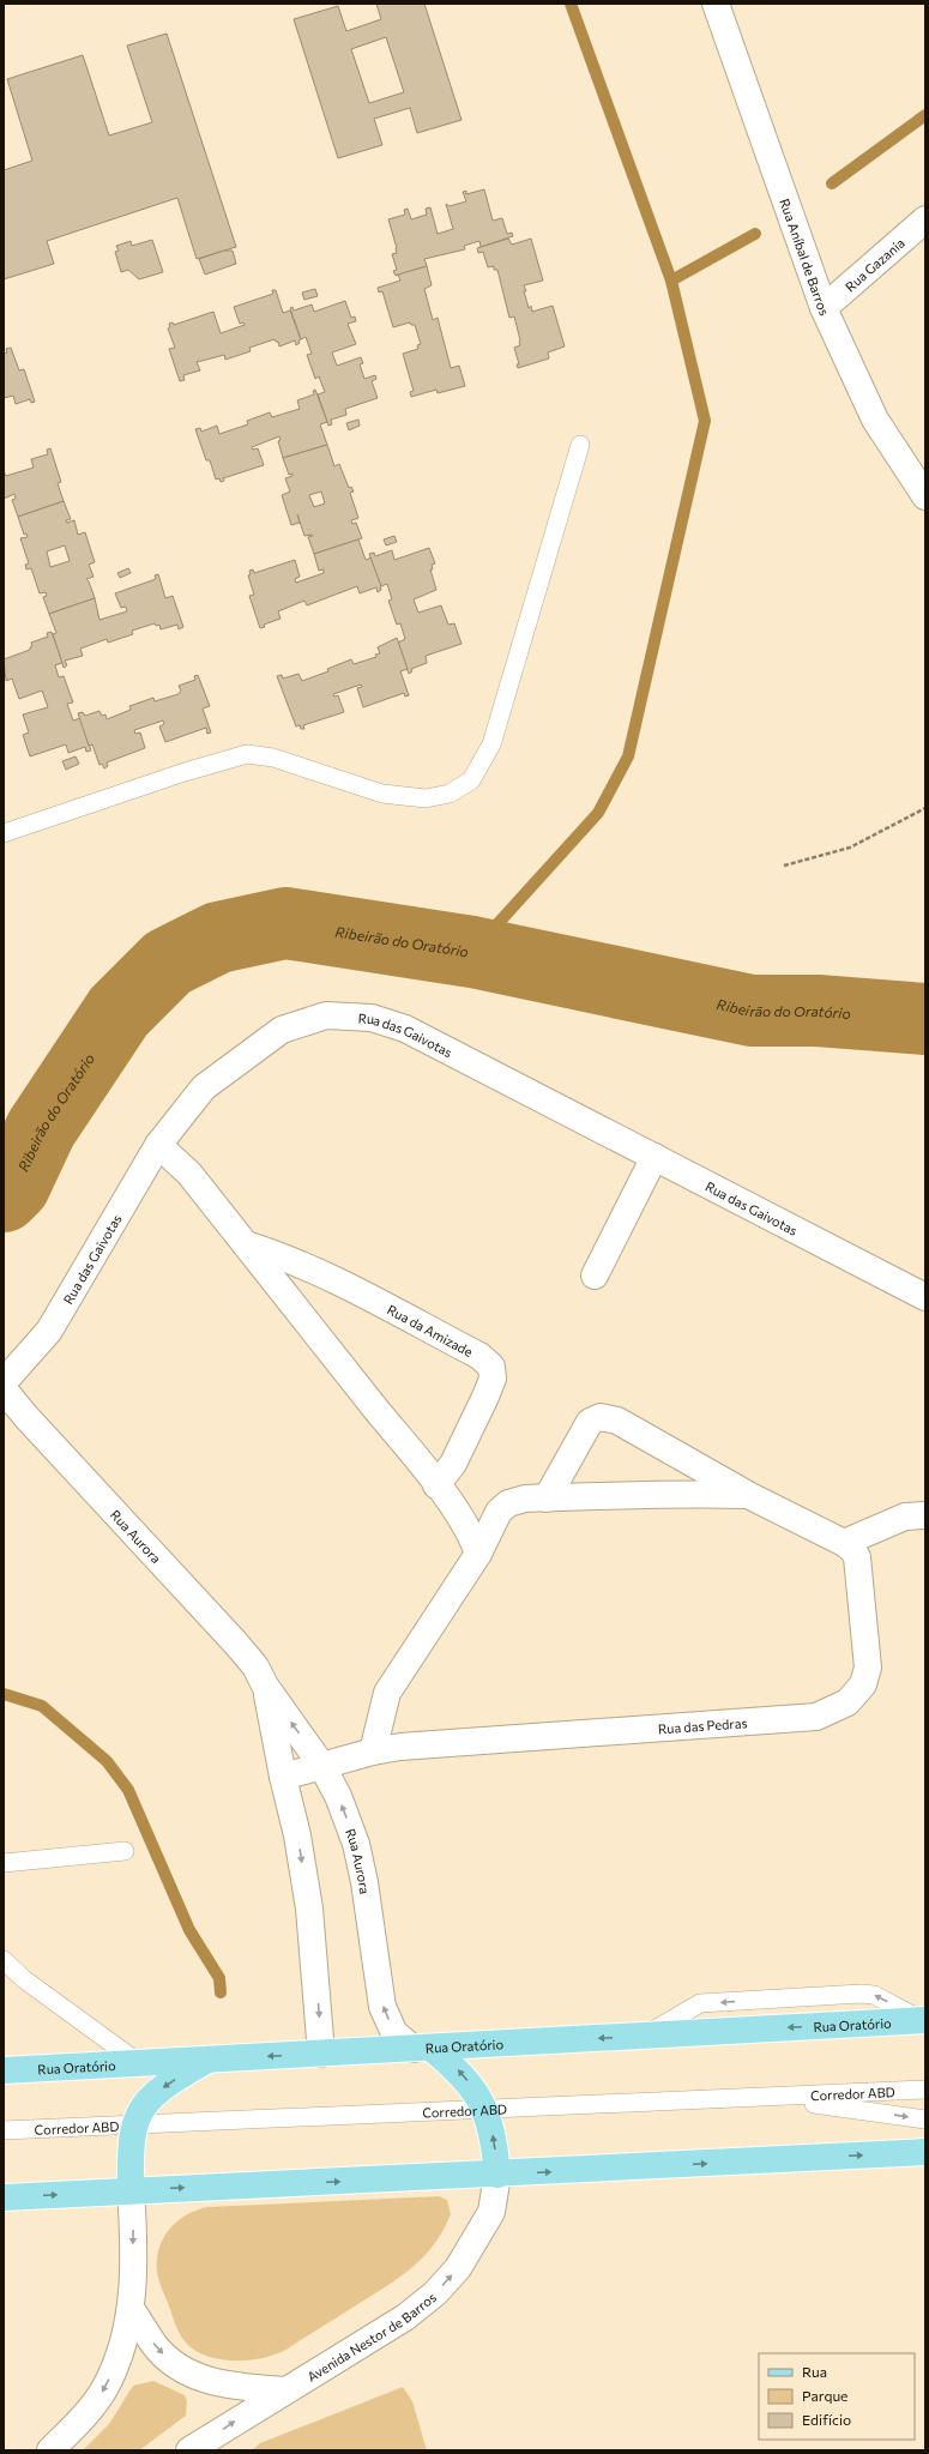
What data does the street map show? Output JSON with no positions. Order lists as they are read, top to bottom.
{
  "streets": {
    "main road": ["Rua Oratório"],
    "street": [
      "Rua Aníbal de Barros",
      "Rua Gazania",
      "Rua das Gaivotas",
      "Rua da Amizade",
      "Rua Aurora",
      "Rua das Pedras",
      "Avenida Nestor de Barros"
    ],
    "lane": ["Corredor ABD"]
  },
  "crossings": [
    ["Rua Aníbal de Barros", "Rua Gazania"],
    ["Rua Aurora", "Rua das Pedras"],
    ["Rua Aurora", "Rua Oratório"]
  ],
  "one_way": ["Avenida Nestor de Barros"],
  "water": ["Ribeirão do Oratório"],
  "legend": ["Rua", "Parque", "Edifício"]
}
